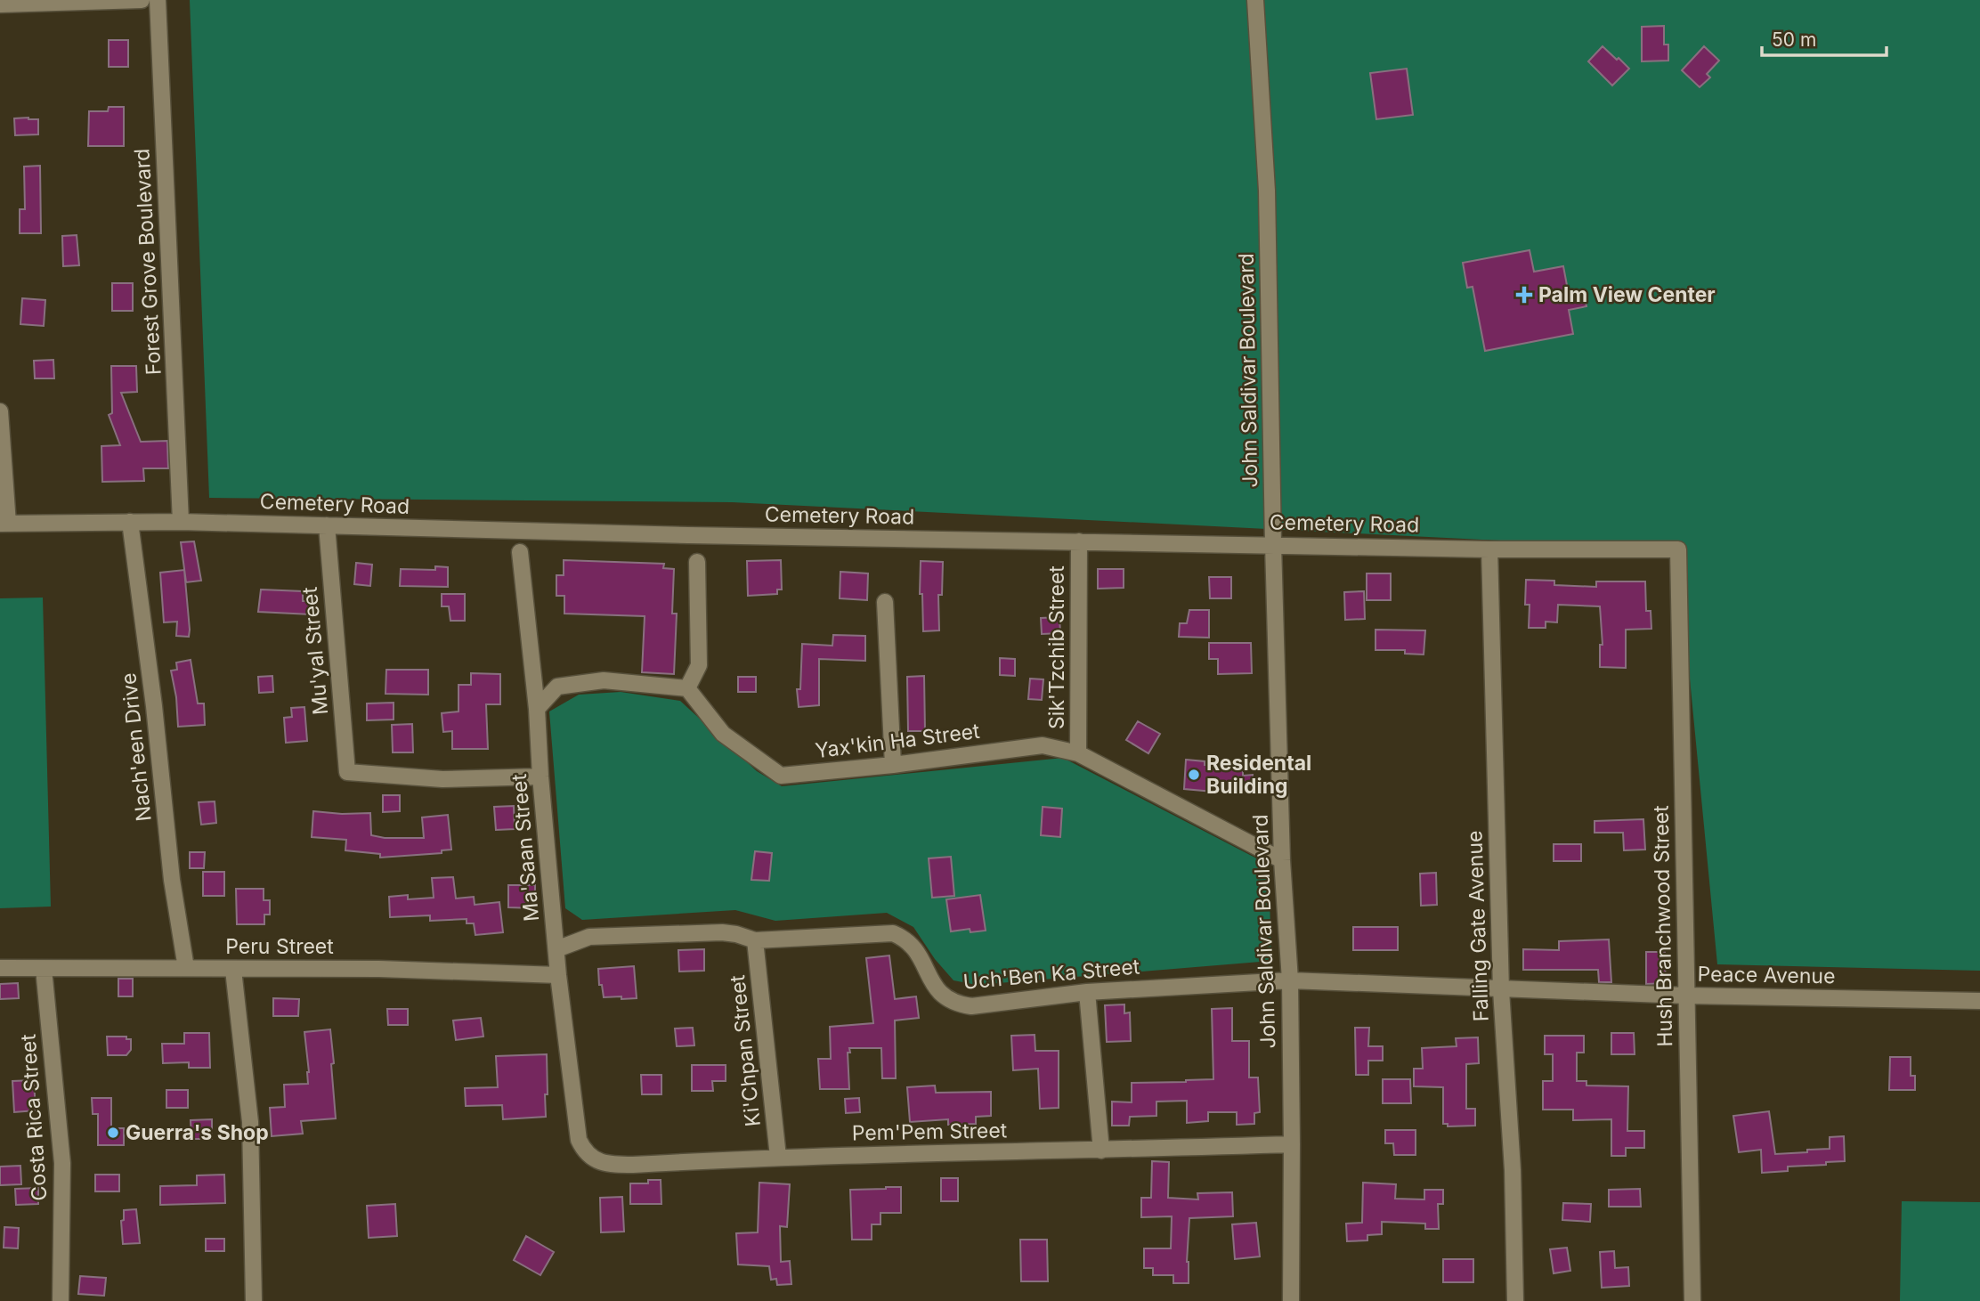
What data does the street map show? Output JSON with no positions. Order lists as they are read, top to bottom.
{
  "streets": {
    "street": [
      "Forest Grove Boulevard",
      "John Saldivar Boulevard",
      "Cemetery Road",
      "Sik'Tzchib Street",
      "Mu'yal Street",
      "Yax'kin Ha Street",
      "Nach'een Drive",
      "Ma'Saan Street",
      "Falling Gate Avenue",
      "Hush Branchwood Street",
      "Peru Street",
      "Uch'Ben Ka Street",
      "Peace Avenue",
      "Ki'Chpan Street",
      "Costa Rica Street",
      "Pem'Pem Street"
    ]
  },
  "crossings": [
    ["Forest Grove Boulevard", "Cemetery Road"],
    ["John Saldivar Boulevard", "Cemetery Road"],
    ["John Saldivar Boulevard", "Yax'kin Ha Street"],
    ["John Saldivar Boulevard", "Uch'Ben Ka Street"],
    ["John Saldivar Boulevard", "Peace Avenue"],
    ["John Saldivar Boulevard", "Pem'Pem Street"],
    ["Cemetery Road", "Sik'Tzchib Street"],
    ["Cemetery Road", "Mu'yal Street"],
    ["Cemetery Road", "Nach'een Drive"],
    ["Cemetery Road", "Falling Gate Avenue"],
    ["Cemetery Road", "Hush Branchwood Street"],
    ["Sik'Tzchib Street", "Yax'kin Ha Street"],
    ["Mu'yal Street", "Ma'Saan Street"],
    ["Nach'een Drive", "Peru Street"],
    ["Ma'Saan Street", "Peru Street"],
    ["Ma'Saan Street", "Uch'Ben Ka Street"],
    ["Ma'Saan Street", "Pem'Pem Street"],
    ["Falling Gate Avenue", "Peace Avenue"],
    ["Hush Branchwood Street", "Peace Avenue"],
    ["Peru Street", "Costa Rica Street"],
    ["Uch'Ben Ka Street", "Peace Avenue"],
    ["Uch'Ben Ka Street", "Ki'Chpan Street"],
    ["Ki'Chpan Street", "Pem'Pem Street"]
  ],
  "places": {
    "health": ["Palm View Center"],
    "other": ["Residental Building", "Guerra's Shop"]
  },
  "scale_bar": "50 m"
}
